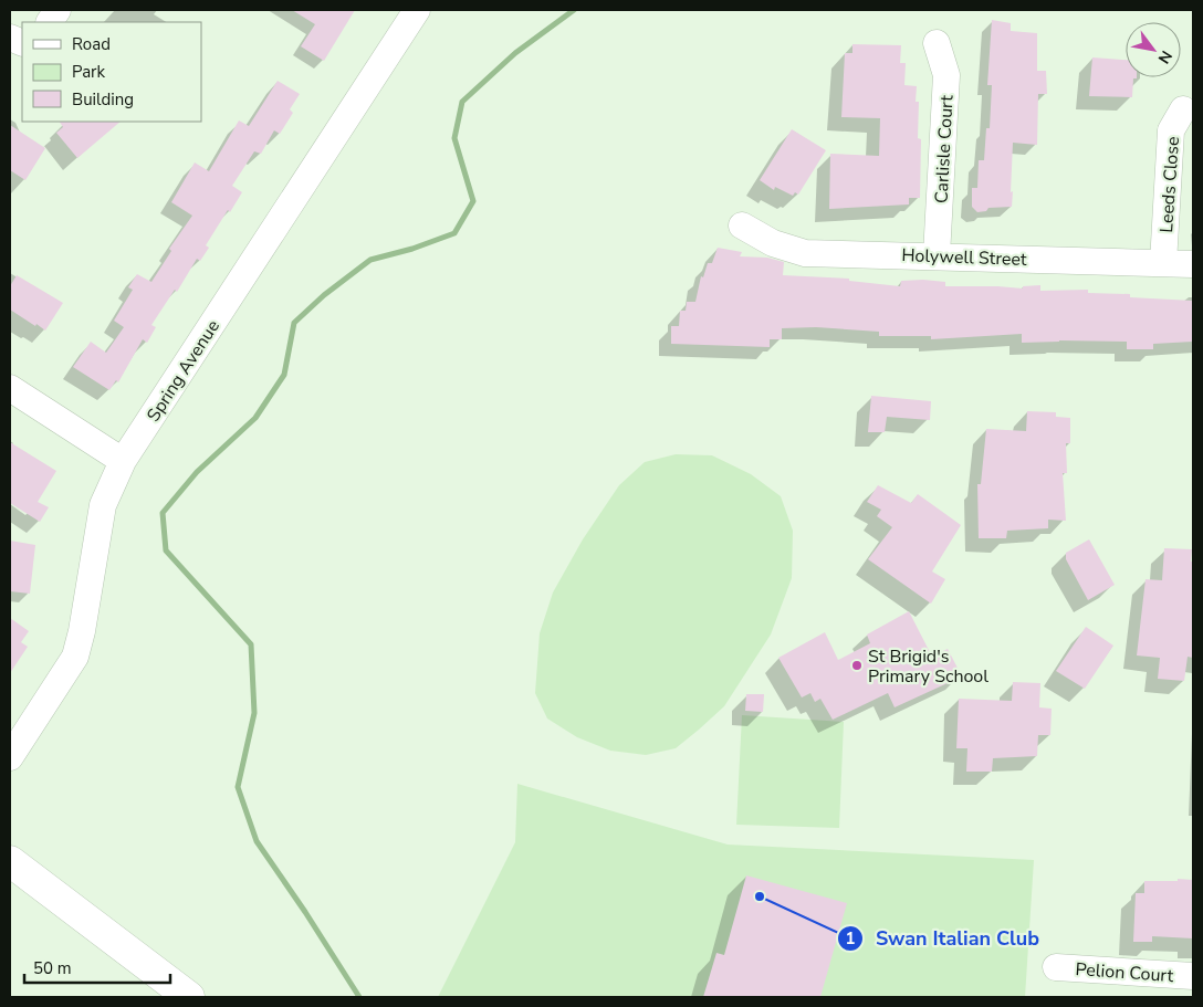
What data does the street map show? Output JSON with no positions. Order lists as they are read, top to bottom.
{
  "streets": {
    "street": [
      "Carlisle Court",
      "Leeds Close",
      "Holywell Street",
      "Spring Avenue",
      "Pelion Court"
    ]
  },
  "crossings": [
    ["Carlisle Court", "Holywell Street"],
    ["Leeds Close", "Holywell Street"]
  ],
  "places": ["St Brigid's Primary School", "Swan Italian Club"],
  "legend": ["Road", "Park", "Building"],
  "scale_bar": "50 m",
  "north": "bottom right"
}
